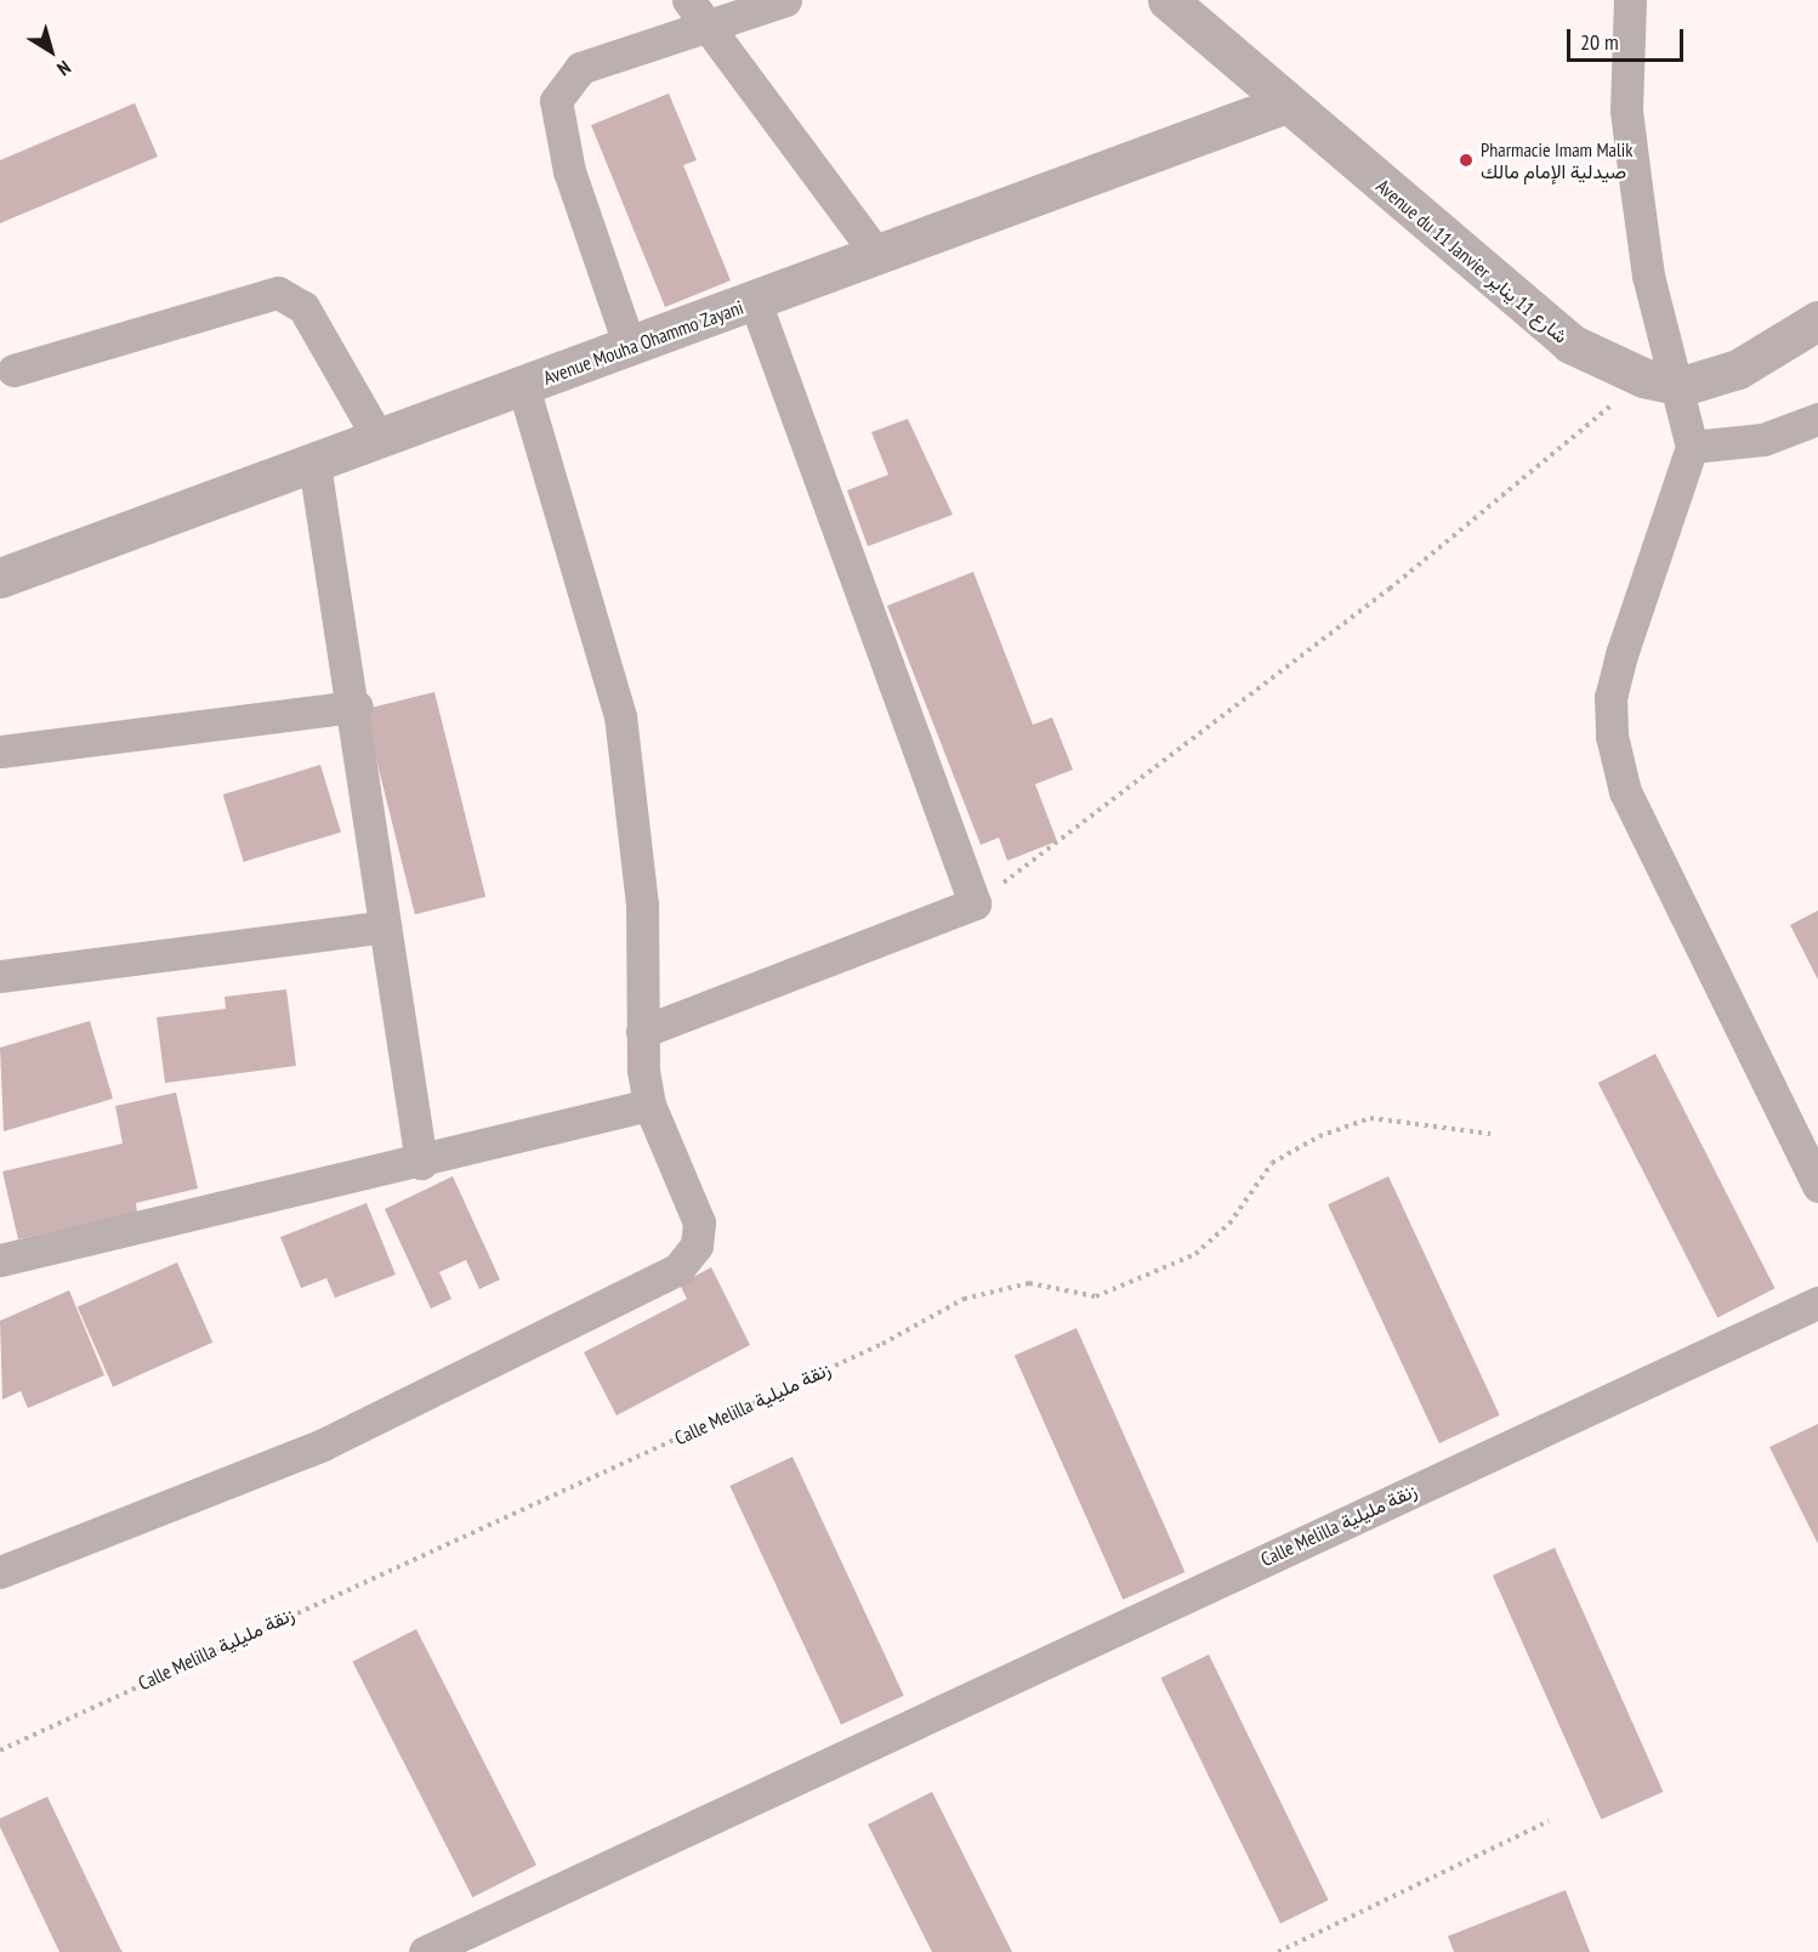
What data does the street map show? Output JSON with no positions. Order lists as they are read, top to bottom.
{
  "streets": {
    "street": ["Avenue du 11 Janvier شارع 11 يناير", "Avenue Mouha Ohammo Zayani", "Calle Melilla زنقة مليلية"]
  },
  "crossings": [
    ["Avenue du 11 Janvier شارع 11 يناير", "Avenue Mouha Ohammo Zayani"]
  ],
  "places": ["Pharmacie Imam Malik صيدلية الإمام مالك"],
  "scale_bar": "20 m",
  "north": "bottom right"
}
